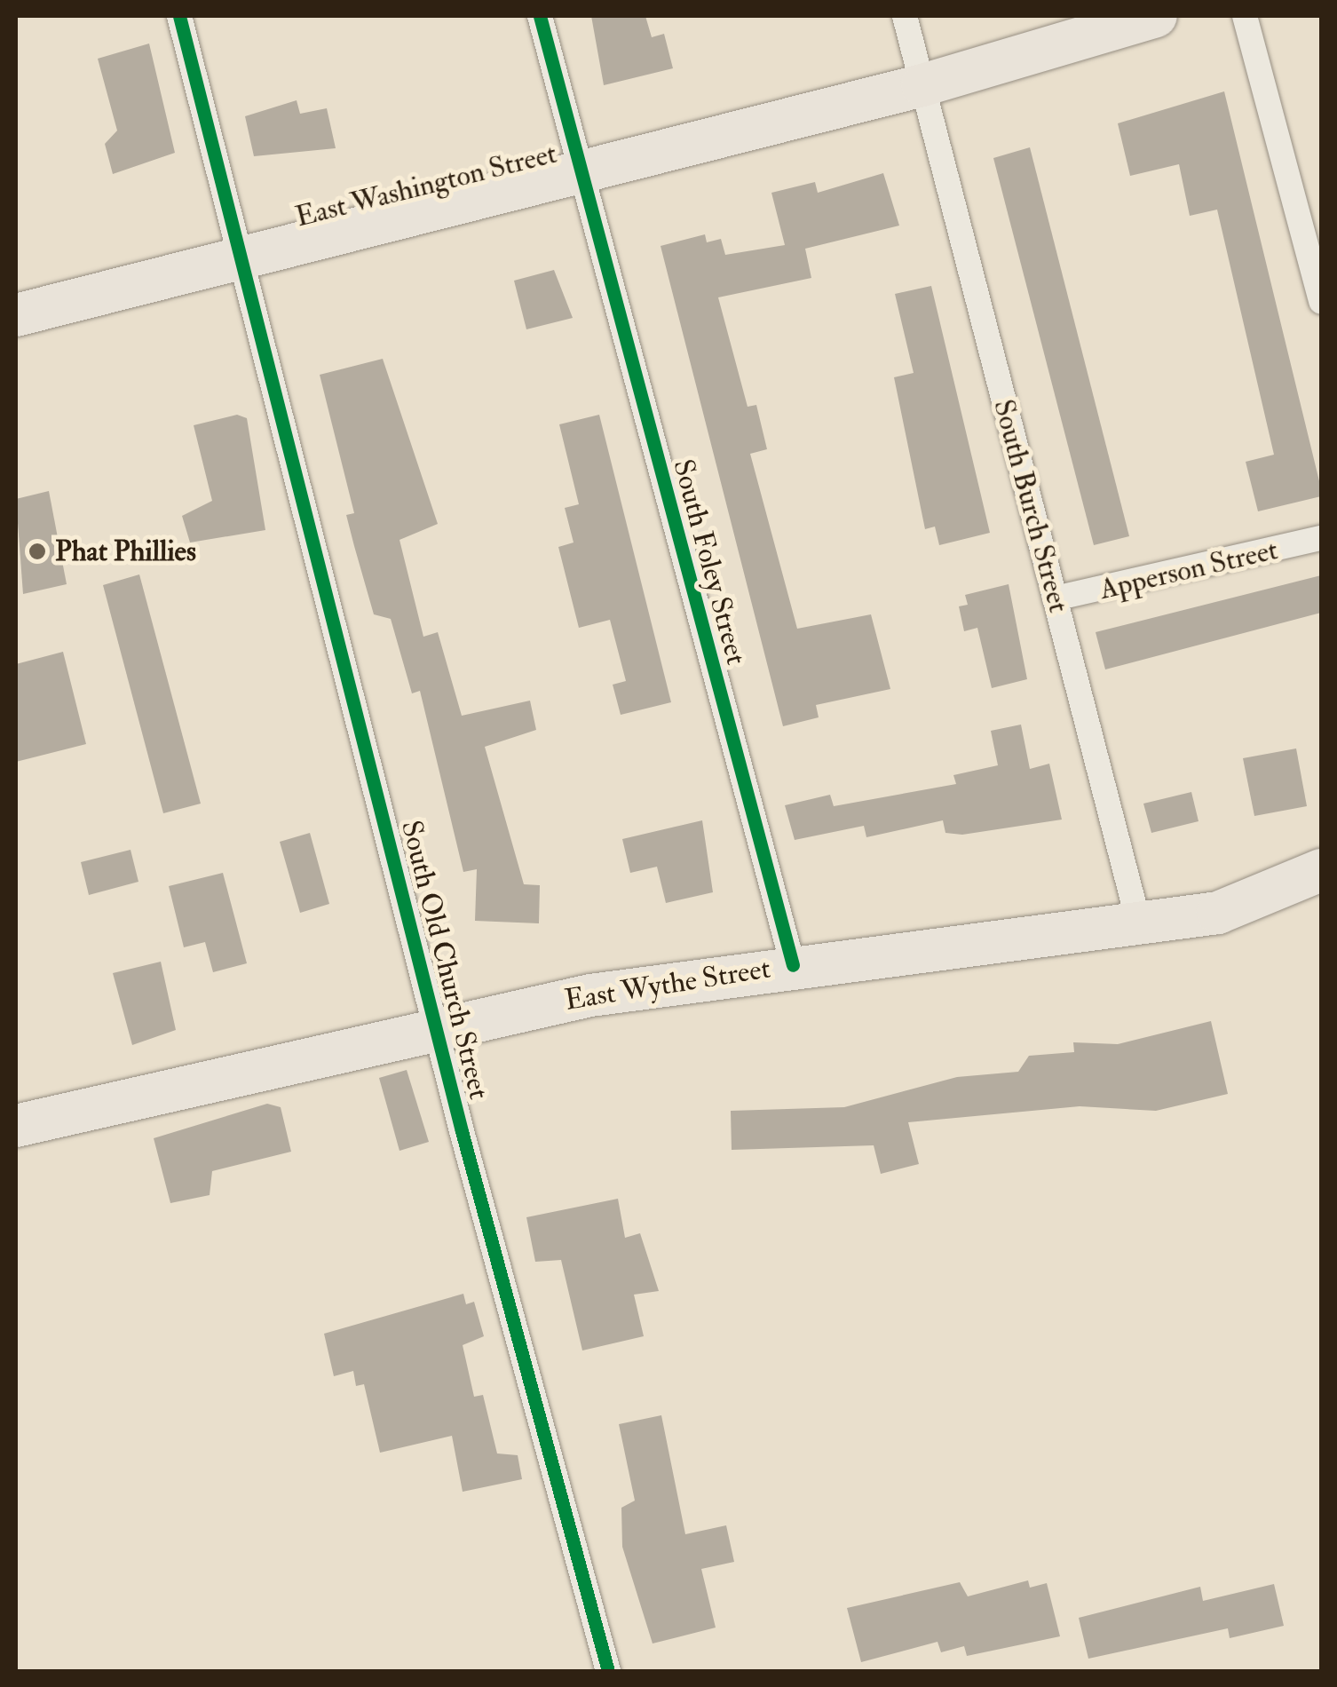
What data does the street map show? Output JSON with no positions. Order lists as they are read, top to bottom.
{
  "streets": {
    "highway": ["East Washington Street", "East Wythe Street"],
    "street": [
      "South Burch Street",
      "South Foley Street",
      "Apperson Street",
      "South Old Church Street"
    ]
  },
  "crossings": [
    ["East Washington Street", "South Burch Street"],
    ["East Washington Street", "South Foley Street"],
    ["East Washington Street", "South Old Church Street"],
    ["South Burch Street", "Apperson Street"],
    ["South Burch Street", "East Wythe Street"],
    ["South Foley Street", "East Wythe Street"],
    ["South Old Church Street", "East Wythe Street"]
  ],
  "places": ["Phat Phillies"]
}
